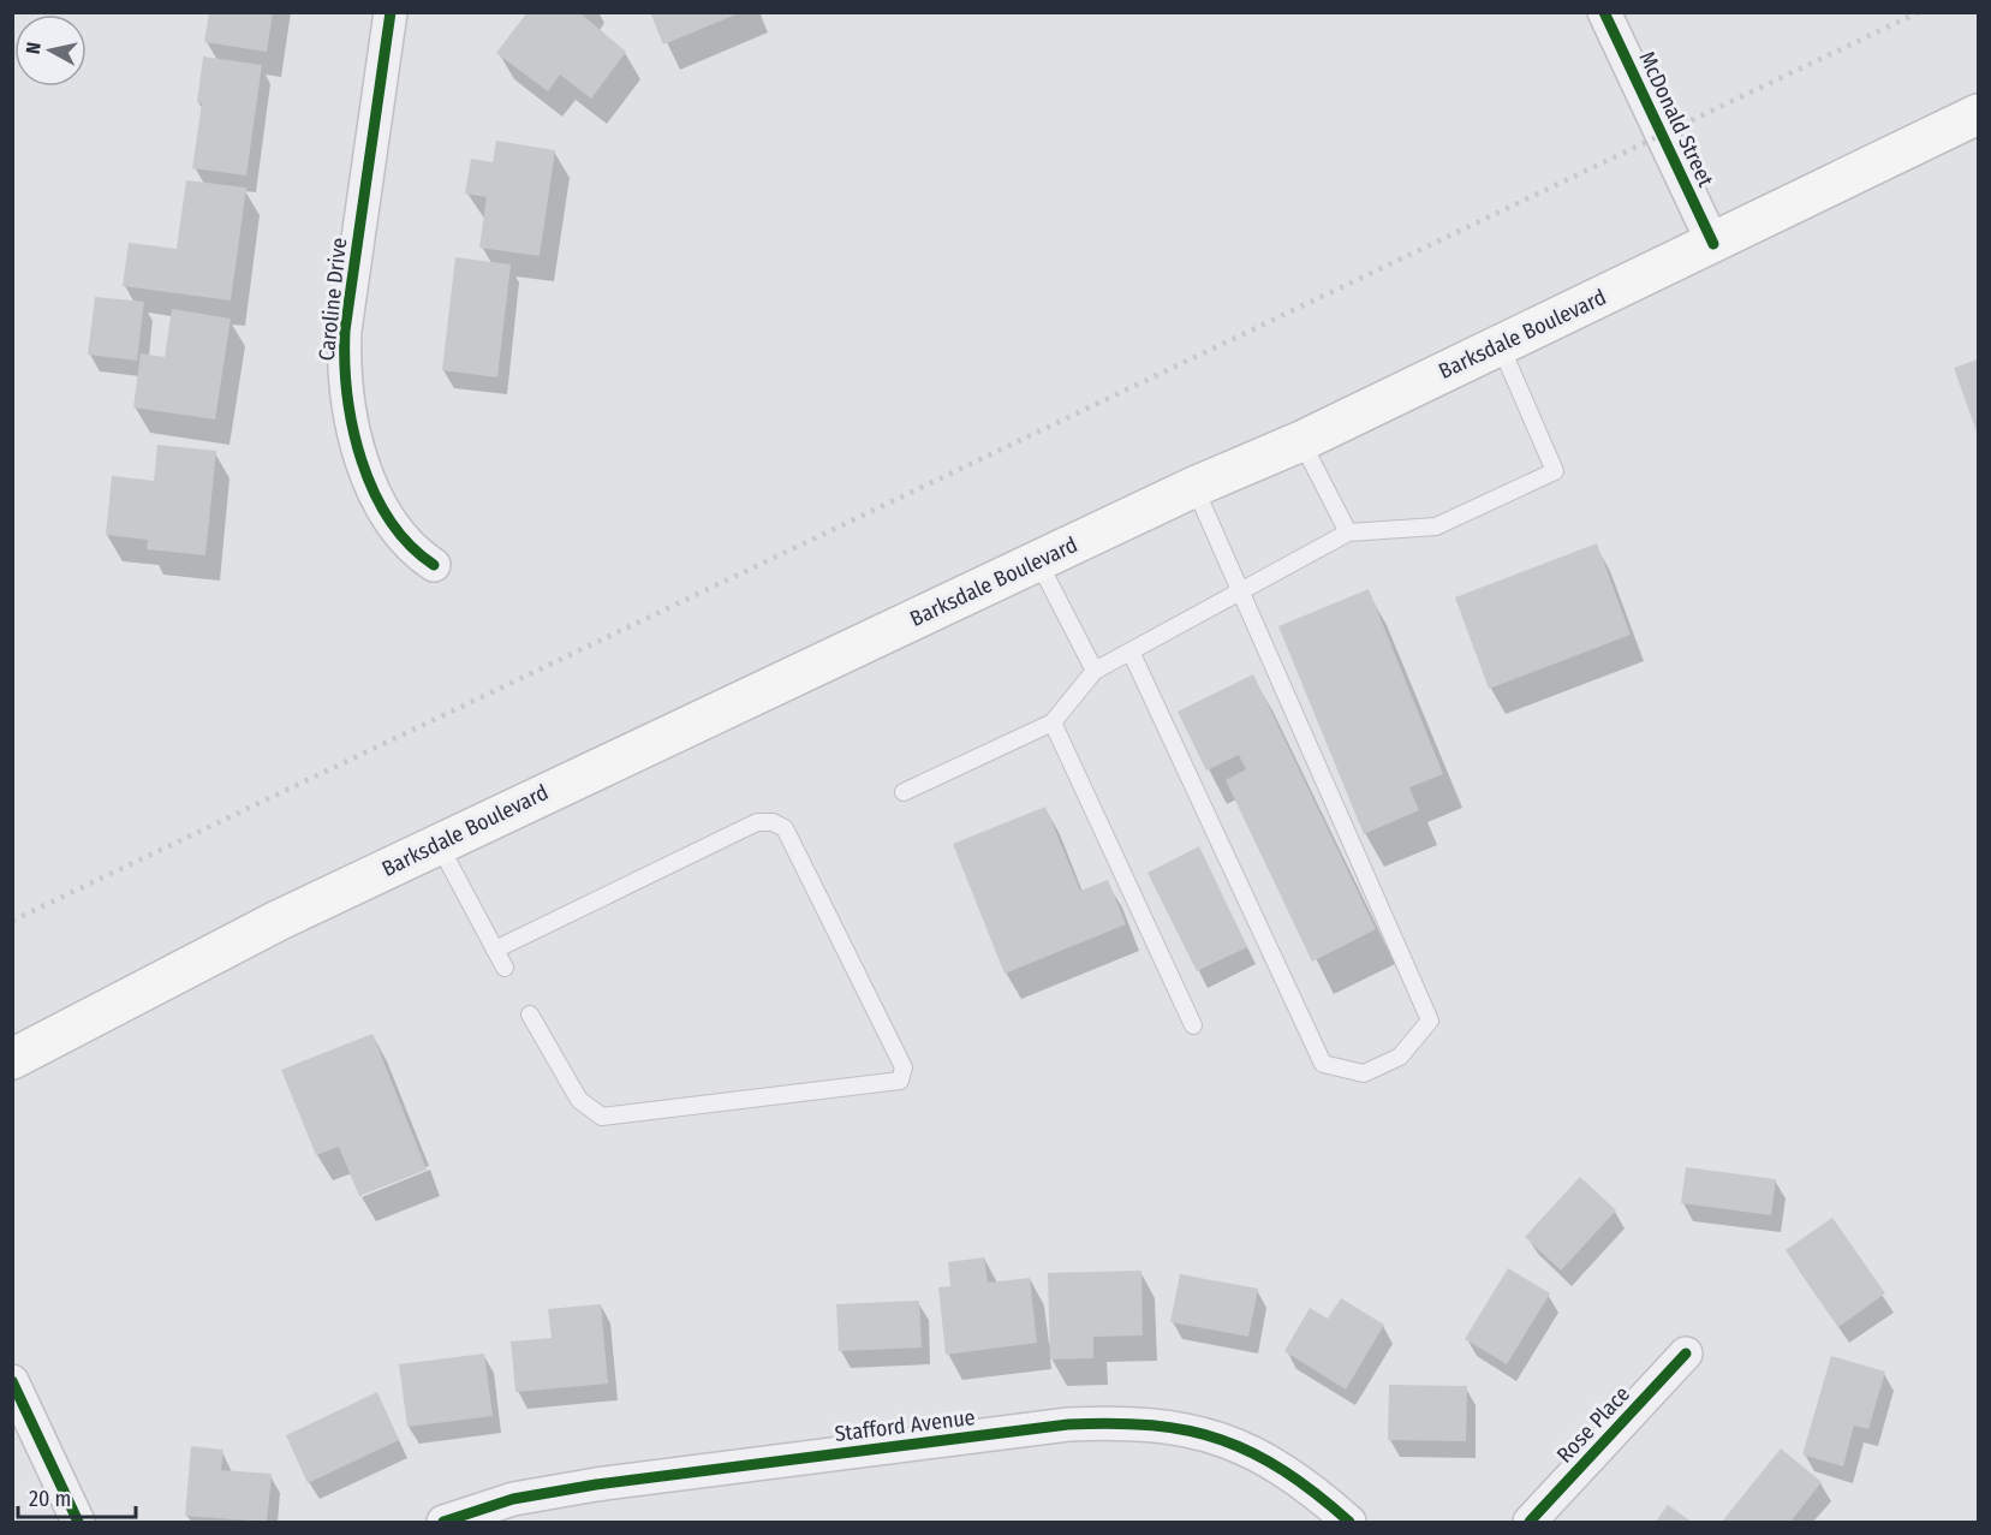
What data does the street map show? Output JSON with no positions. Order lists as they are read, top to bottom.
{
  "streets": {
    "main road": ["Barksdale Boulevard"],
    "street": [
      "McDonald Street",
      "Caroline Drive",
      "Rose Place",
      "Stafford Avenue"
    ]
  },
  "crossings": [
    ["McDonald Street", "Barksdale Boulevard"]
  ],
  "scale_bar": "20 m",
  "north": "left"
}
